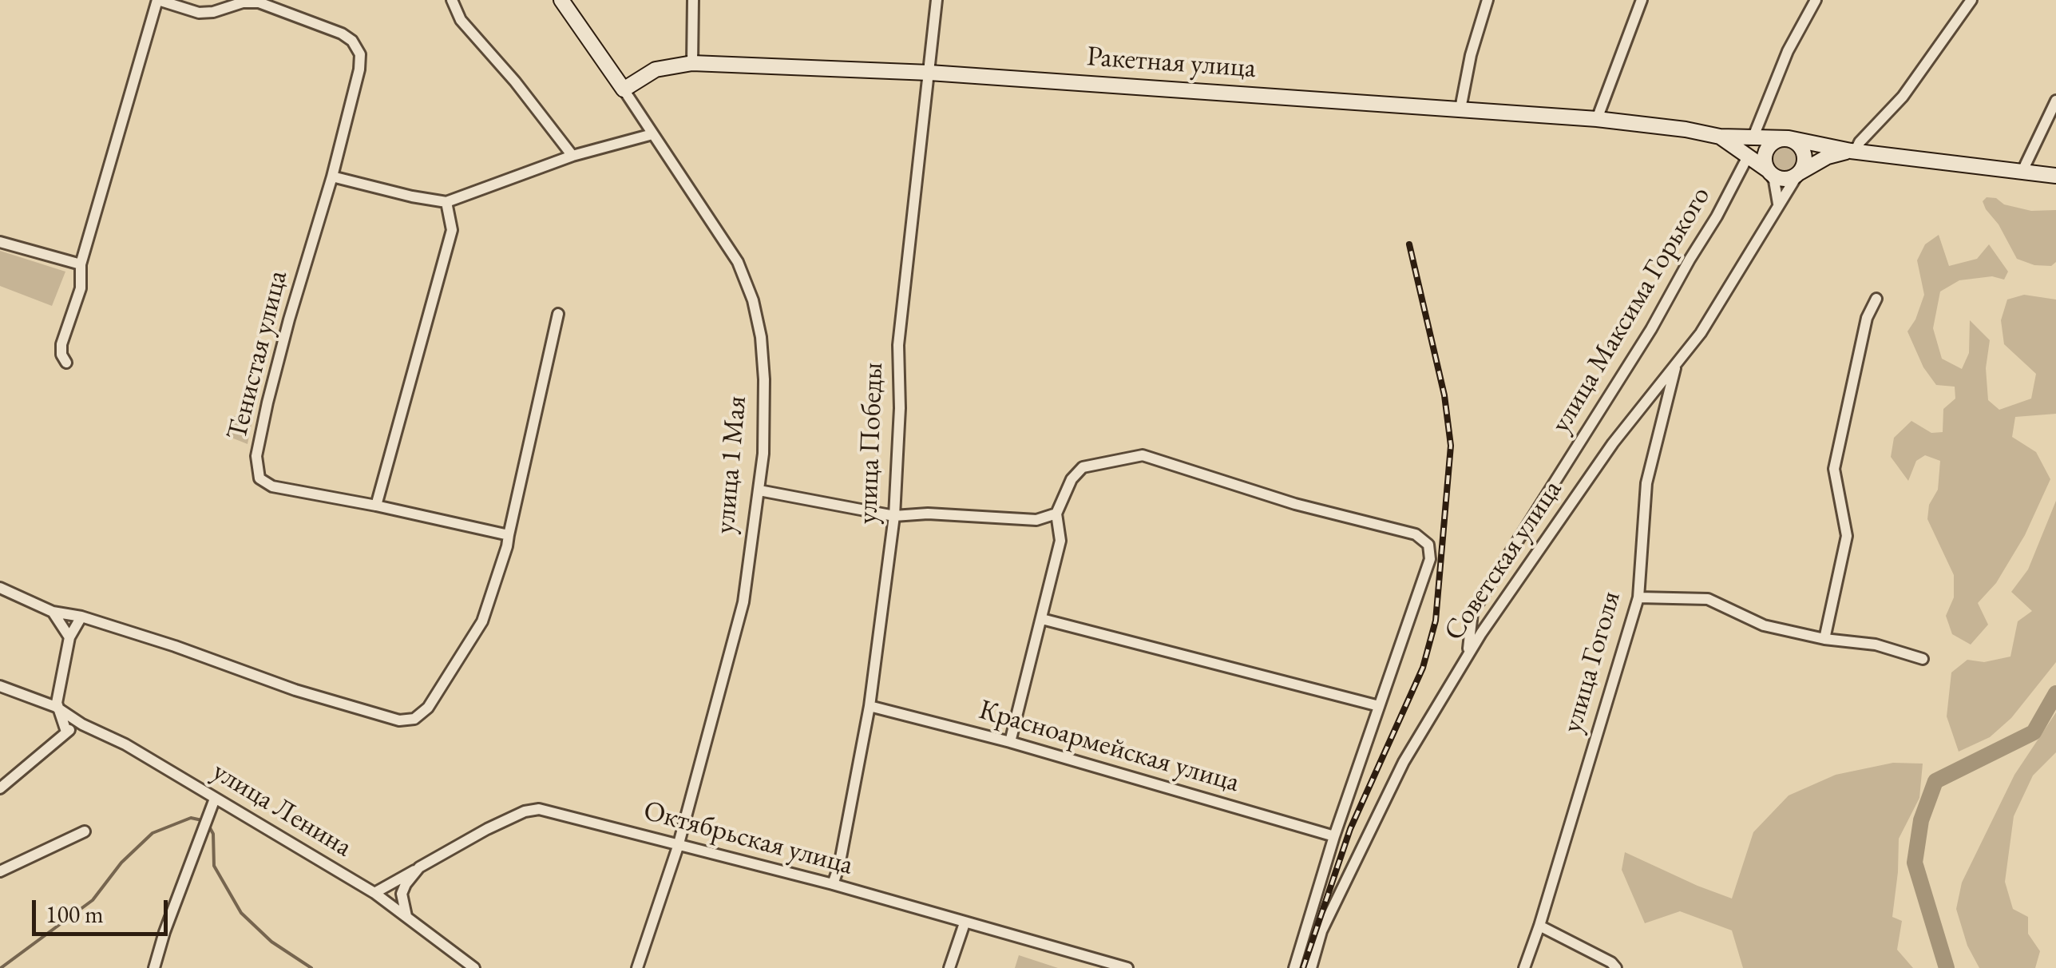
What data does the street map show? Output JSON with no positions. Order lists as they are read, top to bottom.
{
  "streets": {
    "main road": ["Ракетная улица"],
    "street": [
      "улица Максима Горького",
      "Тенистая улица",
      "улица Победы",
      "улица 1 Мая",
      "Советская улица",
      "улица Гоголя",
      "Красноармейская улица",
      "улица Ленина",
      "Октябрьская улица"
    ]
  },
  "crossings": [
    ["Ракетная улица", "улица Максима Горького"],
    ["Ракетная улица", "улица Победы"],
    ["Ракетная улица", "улица 1 Мая"],
    ["Ракетная улица", "Советская улица"],
    ["улица Максима Горького", "Советская улица"],
    ["улица Победы", "Красноармейская улица"],
    ["улица Победы", "Октябрьская улица"],
    ["улица 1 Мая", "Октябрьская улица"],
    ["Советская улица", "улица Гоголя"],
    ["улица Ленина", "Октябрьская улица"]
  ],
  "scale_bar": "100 m"
}
